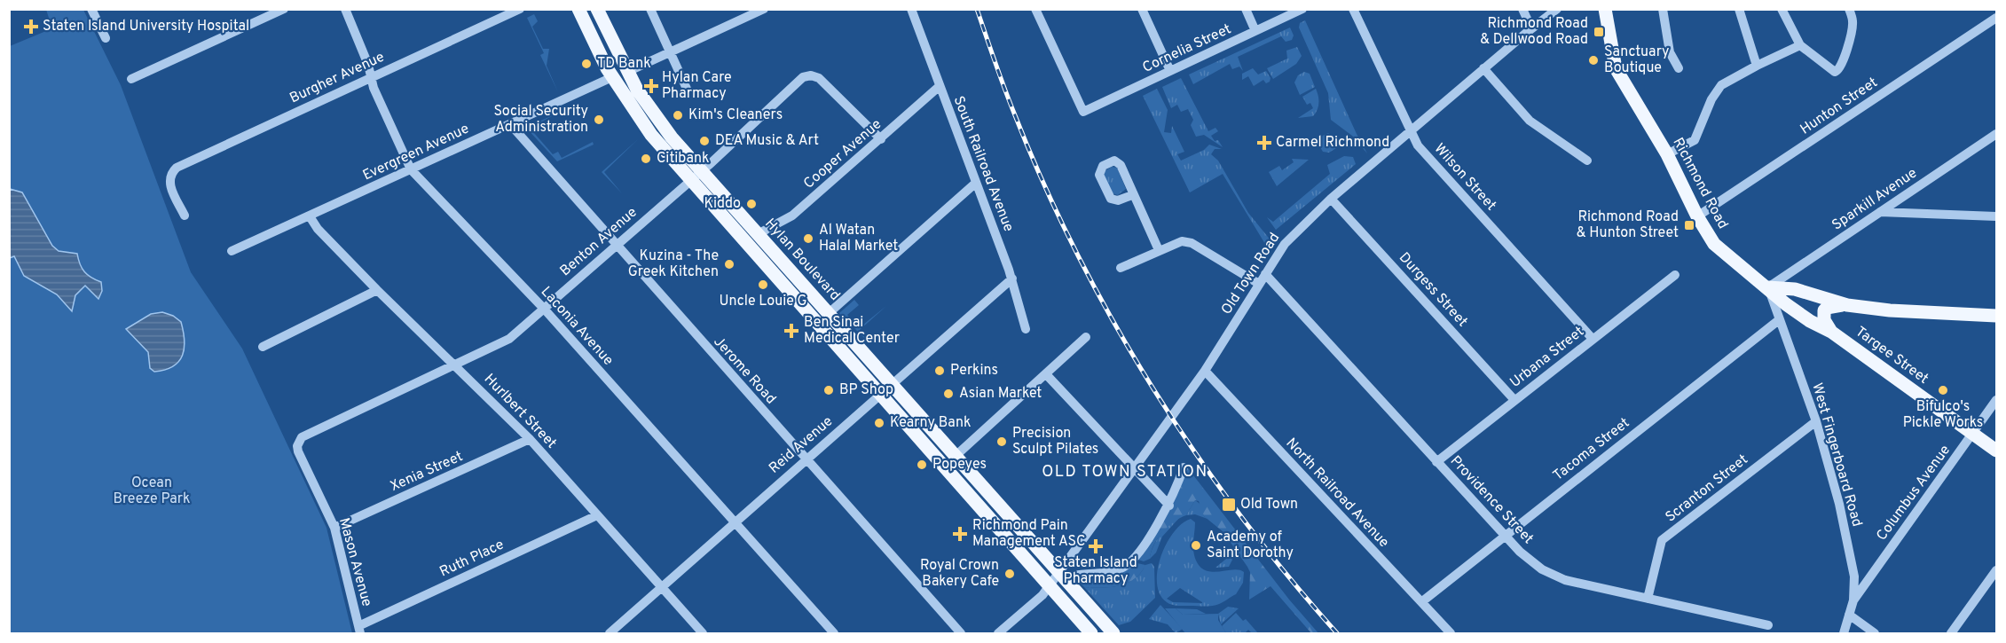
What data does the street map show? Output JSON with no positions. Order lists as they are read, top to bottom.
{
  "streets": {
    "main road": ["Richmond Road", "Hylan Boulevard", "Targee Street"],
    "street": [
      "Cornelia Street",
      "Burgher Avenue",
      "Hunton Street",
      "Evergreen Avenue",
      "Cooper Avenue",
      "South Railroad Avenue",
      "Wilson Street",
      "Sparkill Avenue",
      "Benton Avenue",
      "Old Town Road",
      "Durgess Street",
      "Laconia Avenue",
      "Urbana Street",
      "Jerome Road",
      "Hurlbert Street",
      "Reid Avenue",
      "Tacoma Street",
      "West Fingerboard Road",
      "Xenia Street",
      "Scranton Street",
      "North Railroad Avenue",
      "Columbus Avenue",
      "Providence Street",
      "Ruth Place",
      "Mason Avenue"
    ]
  },
  "crossings": [
    ["Burgher Avenue", "Laconia Avenue"],
    ["Hunton Street", "Richmond Road"],
    ["Evergreen Avenue", "Hylan Boulevard"],
    ["Evergreen Avenue", "Laconia Avenue"],
    ["Evergreen Avenue", "Jerome Road"],
    ["Evergreen Avenue", "Hurlbert Street"],
    ["Cooper Avenue", "South Railroad Avenue"],
    ["Cooper Avenue", "Benton Avenue"],
    ["Cooper Avenue", "Hylan Boulevard"],
    ["South Railroad Avenue", "Reid Avenue"],
    ["Wilson Street", "Old Town Road"],
    ["Wilson Street", "Urbana Street"],
    ["Richmond Road", "Sparkill Avenue"],
    ["Richmond Road", "Targee Street"],
    ["Richmond Road", "West Fingerboard Road"],
    ["Sparkill Avenue", "Targee Street"],
    ["Sparkill Avenue", "West Fingerboard Road"],
    ["Benton Avenue", "Hylan Boulevard"],
    ["Benton Avenue", "Laconia Avenue"],
    ["Benton Avenue", "Jerome Road"],
    ["Benton Avenue", "Hurlbert Street"],
    ["Benton Avenue", "Mason Avenue"],
    ["Hylan Boulevard", "Old Town Road"],
    ["Hylan Boulevard", "Reid Avenue"],
    ["Old Town Road", "Durgess Street"],
    ["Old Town Road", "North Railroad Avenue"],
    ["Old Town Road", "Providence Street"],
    ["Durgess Street", "Urbana Street"],
    ["Laconia Avenue", "Reid Avenue"],
    ["Targee Street", "West Fingerboard Road"],
    ["Targee Street", "Columbus Avenue"],
    ["Urbana Street", "Providence Street"],
    ["Jerome Road", "Reid Avenue"],
    ["Hurlbert Street", "Reid Avenue"],
    ["Hurlbert Street", "Xenia Street"],
    ["Hurlbert Street", "Ruth Place"],
    ["Tacoma Street", "West Fingerboard Road"],
    ["Tacoma Street", "North Railroad Avenue"],
    ["Tacoma Street", "Providence Street"],
    ["West Fingerboard Road", "Scranton Street"],
    ["West Fingerboard Road", "Columbus Avenue"],
    ["Xenia Street", "Mason Avenue"],
    ["Scranton Street", "Providence Street"],
    ["Ruth Place", "Mason Avenue"]
  ],
  "districts": ["OLD TOWN STATION"],
  "parks": ["Ocean Breeze Park"],
  "places": {
    "health": [
      "Staten Island University Hospital",
      "Hylan Care Pharmacy",
      "Carmel Richmond",
      "Ben Sinai Medical Center",
      "Richmond Pain Management ASC",
      "Staten Island Pharmacy"
    ],
    "transit": ["Richmond Road & Dellwood Road", "Richmond Road & Hunton Street", "Old Town"],
    "other": [
      "Sanctuary Boutique",
      "TD Bank",
      "Kim's Cleaners",
      "Social Security Administration",
      "DEA Music & Art",
      "Citibank",
      "Kiddo",
      "Al Watan Halal Market",
      "Kuzina - The Greek Kitchen",
      "Uncle Louie G",
      "Perkins",
      "BP Shop",
      "Bifulco's Pickle Works",
      "Asian Market",
      "Kearny Bank",
      "Precision Sculpt Pilates",
      "Popeyes",
      "Academy of Saint Dorothy",
      "Royal Crown Bakery Cafe"
    ]
  }
}
